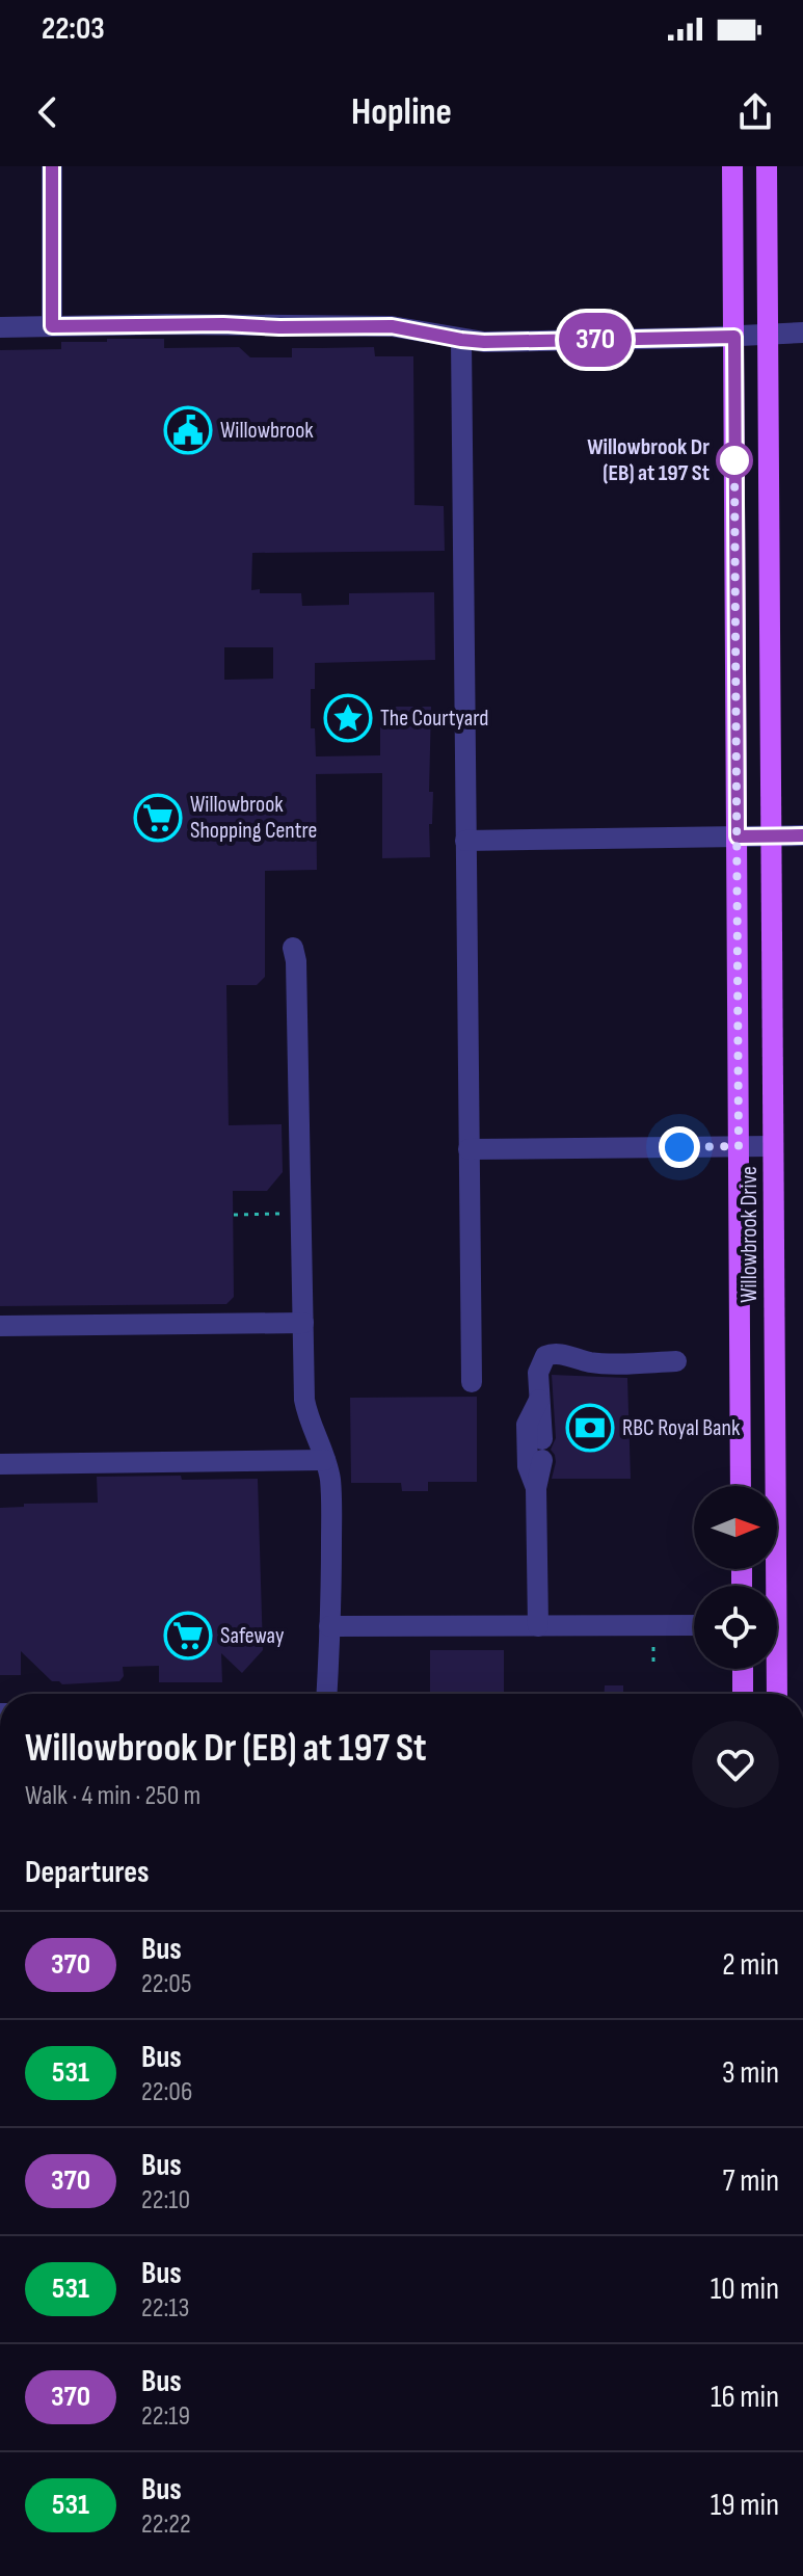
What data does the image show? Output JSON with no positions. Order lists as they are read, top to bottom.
{
  "streets": {
    "main road": ["Willowbrook Drive"]
  },
  "places": {
    "public building": ["Willowbrook"],
    "other": ["Willowbrook Dr (EB) at 197 St"],
    "place": ["The Courtyard"],
    "supermarket": ["Willowbrook Shopping Centre", "Safeway"],
    "bank": ["RBC Royal Bank"]
  },
  "lines": ["bus line 370"],
  "north": "right",
  "page": {
    "status": "22:03",
    "header": "Hopline",
    "on_map": "370",
    "heading": [
      ["Willowbrook Dr (EB) at 197 St", "Walk · 4 min · 250 m"],
      "Departures"
    ],
    "list": [
      {
        "mark": "370",
        "name": "Bus",
        "note": "22:05",
        "value": "2 min"
      },
      {
        "mark": "531",
        "name": "Bus",
        "note": "22:06",
        "value": "3 min"
      },
      {
        "mark": "370",
        "name": "Bus",
        "note": "22:10",
        "value": "7 min"
      },
      {
        "mark": "531",
        "name": "Bus",
        "note": "22:13",
        "value": "10 min"
      },
      {
        "mark": "370",
        "name": "Bus",
        "note": "22:19",
        "value": "16 min"
      },
      {
        "mark": "531",
        "name": "Bus",
        "note": "22:22",
        "value": "19 min"
      }
    ]
  }
}
